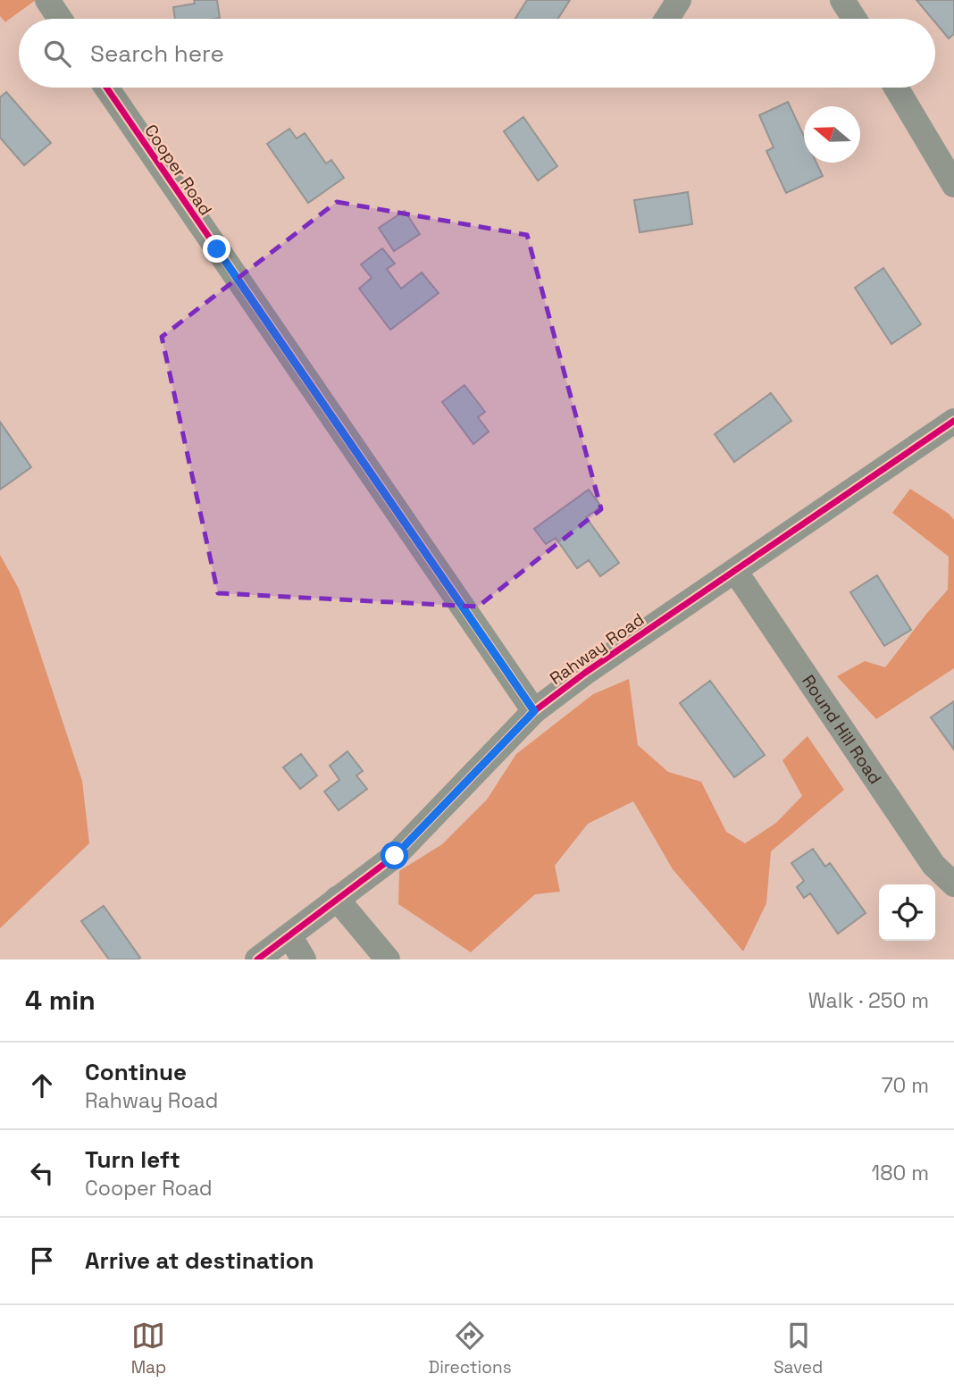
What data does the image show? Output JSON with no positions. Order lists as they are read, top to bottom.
{
  "streets": {
    "street": ["Cooper Road", "Rahway Road", "Round Hill Road"]
  },
  "crossings": [
    ["Cooper Road", "Rahway Road"],
    ["Rahway Road", "Round Hill Road"]
  ],
  "north": "left",
  "page": {
    "search": "Search here",
    "heading": ["4 min", "Walk · 250 m"],
    "list": [
      ["Continue", "Rahway Road", "70 m"],
      ["Turn left", "Cooper Road", "180 m"],
      "Arrive at destination"
    ],
    "nav": ["Map", "Directions", "Saved"]
  }
}
